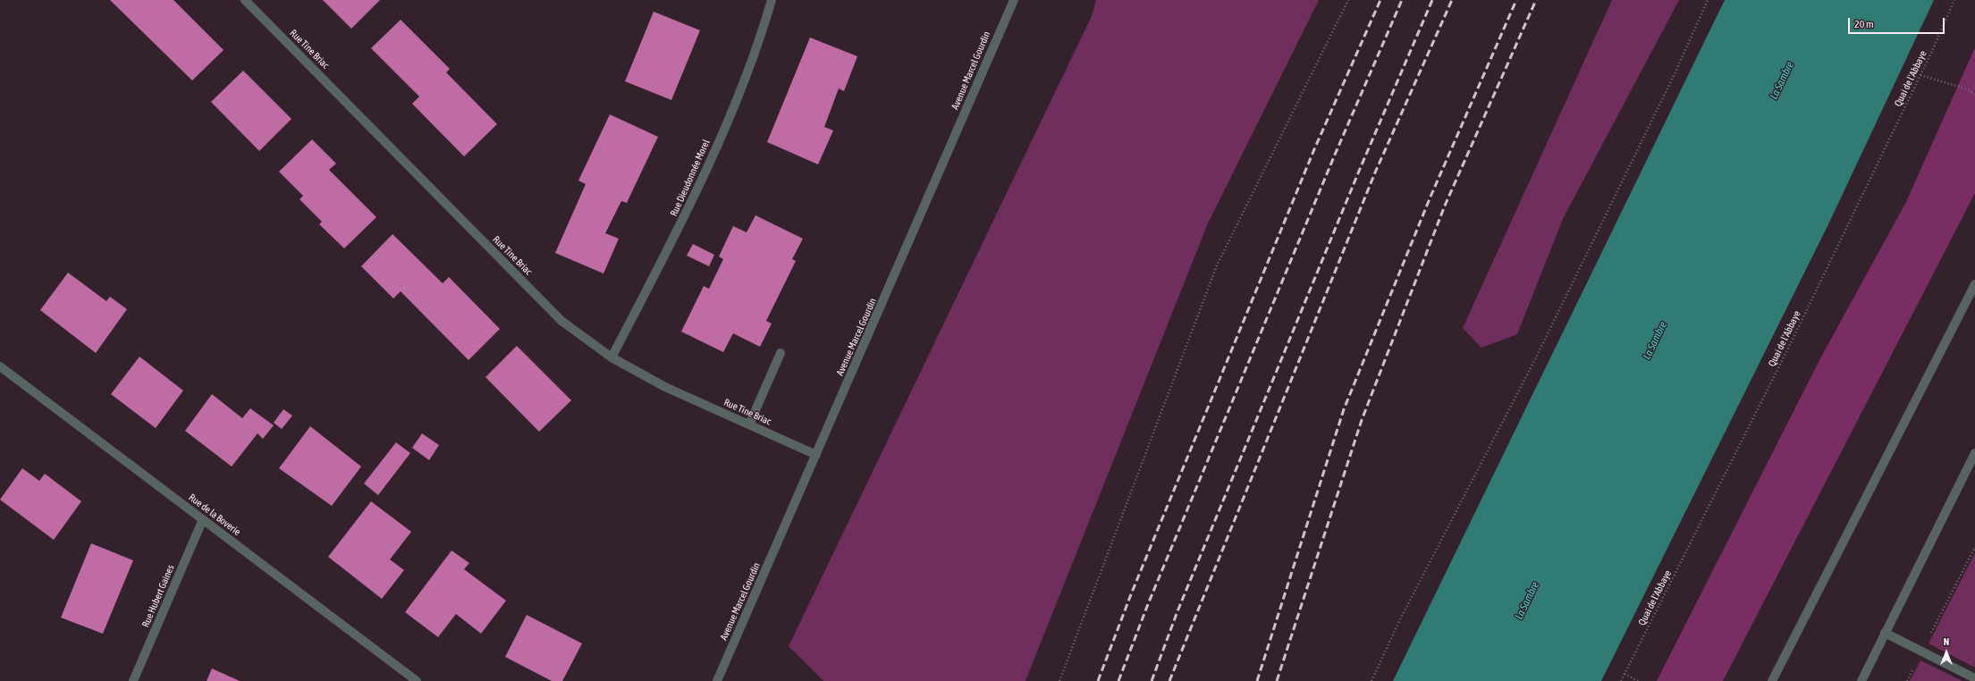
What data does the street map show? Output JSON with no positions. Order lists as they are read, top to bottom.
{
  "streets": {
    "street": [
      "Rue Tine Briac",
      "Avenue Marcel Gourdin",
      "Rue Dieudonnée Morel",
      "Rue de la Boverie",
      "Rue Hubert Gaines"
    ],
    "path": ["Quai de l'Abbaye"]
  },
  "crossings": [
    ["Rue Tine Briac", "Avenue Marcel Gourdin"],
    ["Rue Tine Briac", "Rue Dieudonnée Morel"],
    ["Rue de la Boverie", "Rue Hubert Gaines"]
  ],
  "water": ["La Sambre"],
  "scale_bar": "20 m",
  "north": "top"
}
